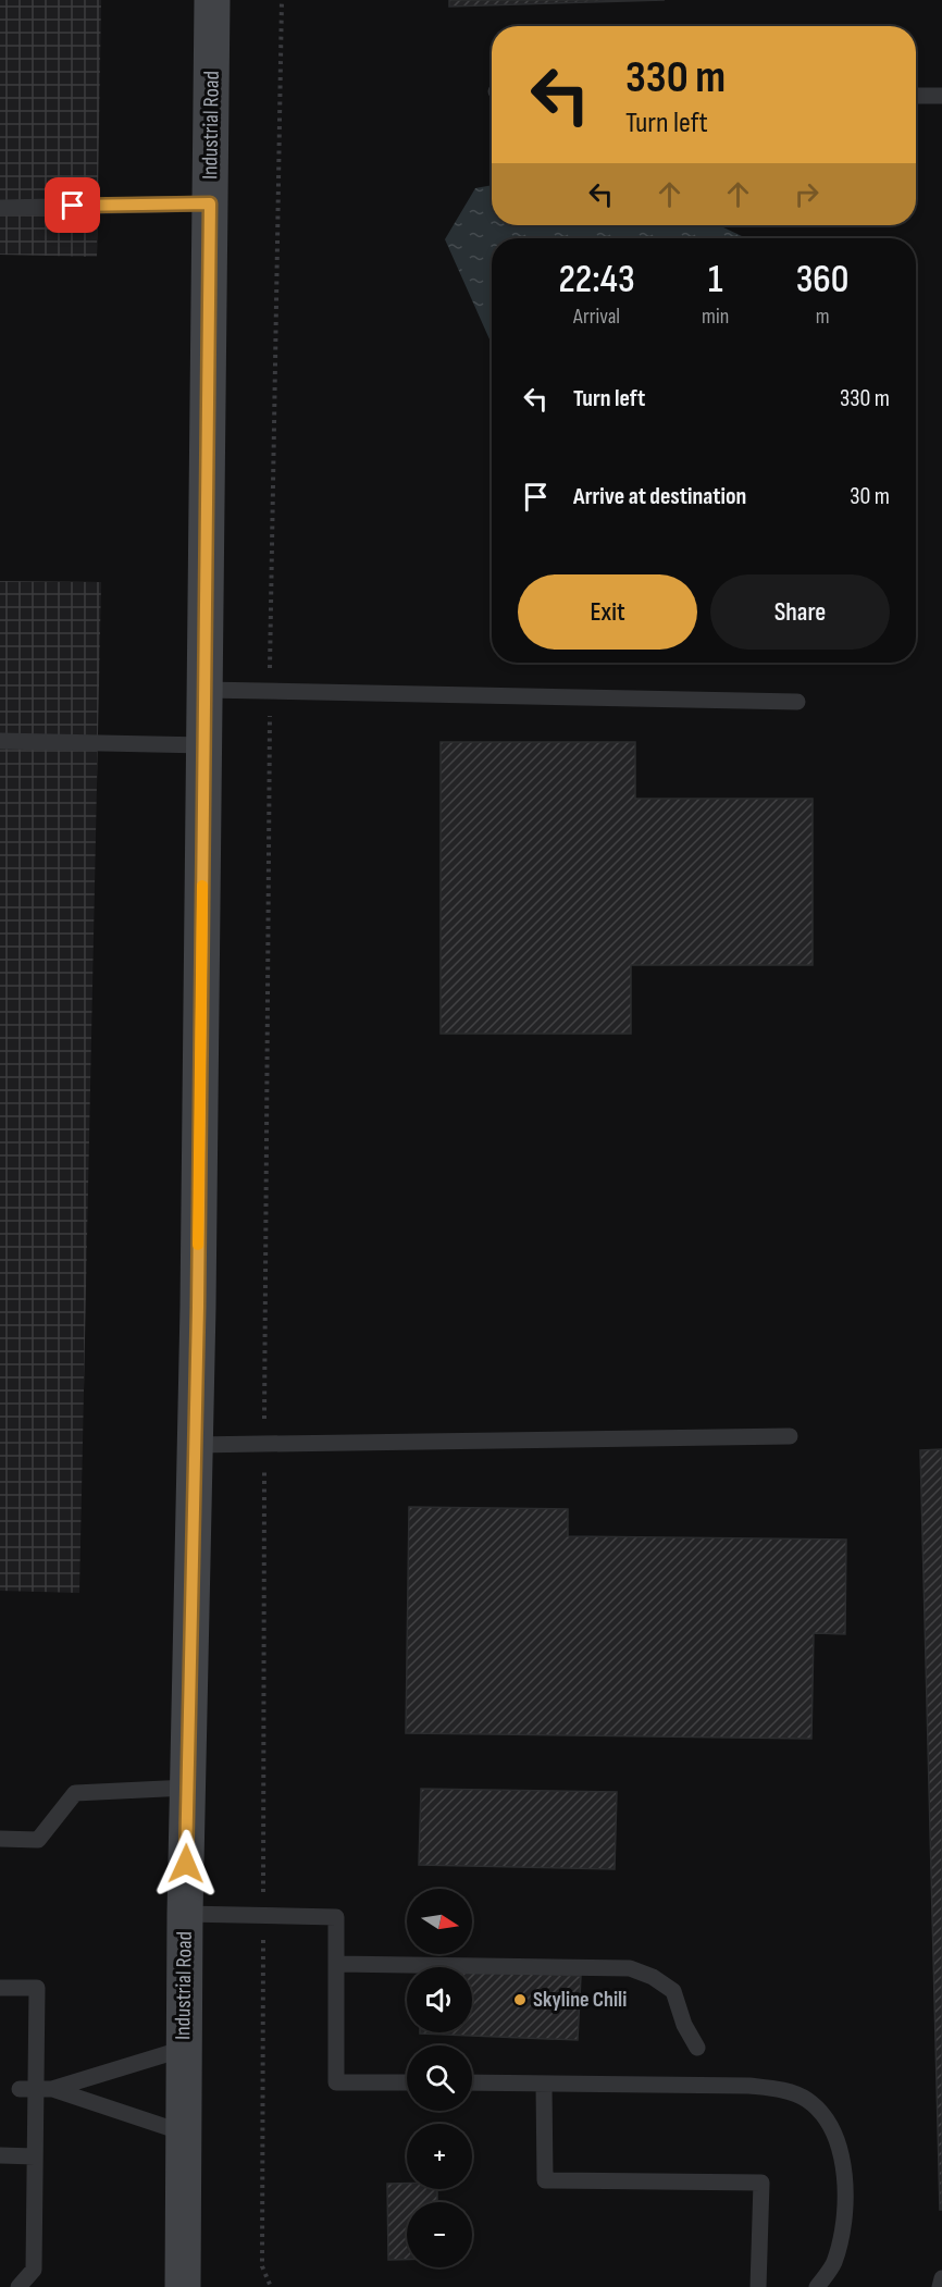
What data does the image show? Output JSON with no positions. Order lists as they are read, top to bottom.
{
  "streets": {
    "main road": ["Industrial Road"]
  },
  "places": ["Skyline Chili"],
  "north": "right",
  "page": {
    "turn": ["330 m", "Turn left"],
    "eta": [
      "22:43",
      "Arrival",
      "1",
      "min",
      "360",
      "m"
    ],
    "list": [
      {
        "name": "Turn left",
        "value": "330 m"
      },
      {
        "name": "Arrive at destination",
        "value": "30 m"
      }
    ],
    "buttons": ["Exit", "Share"],
    "map_buttons": ["+", "−"]
  }
}
